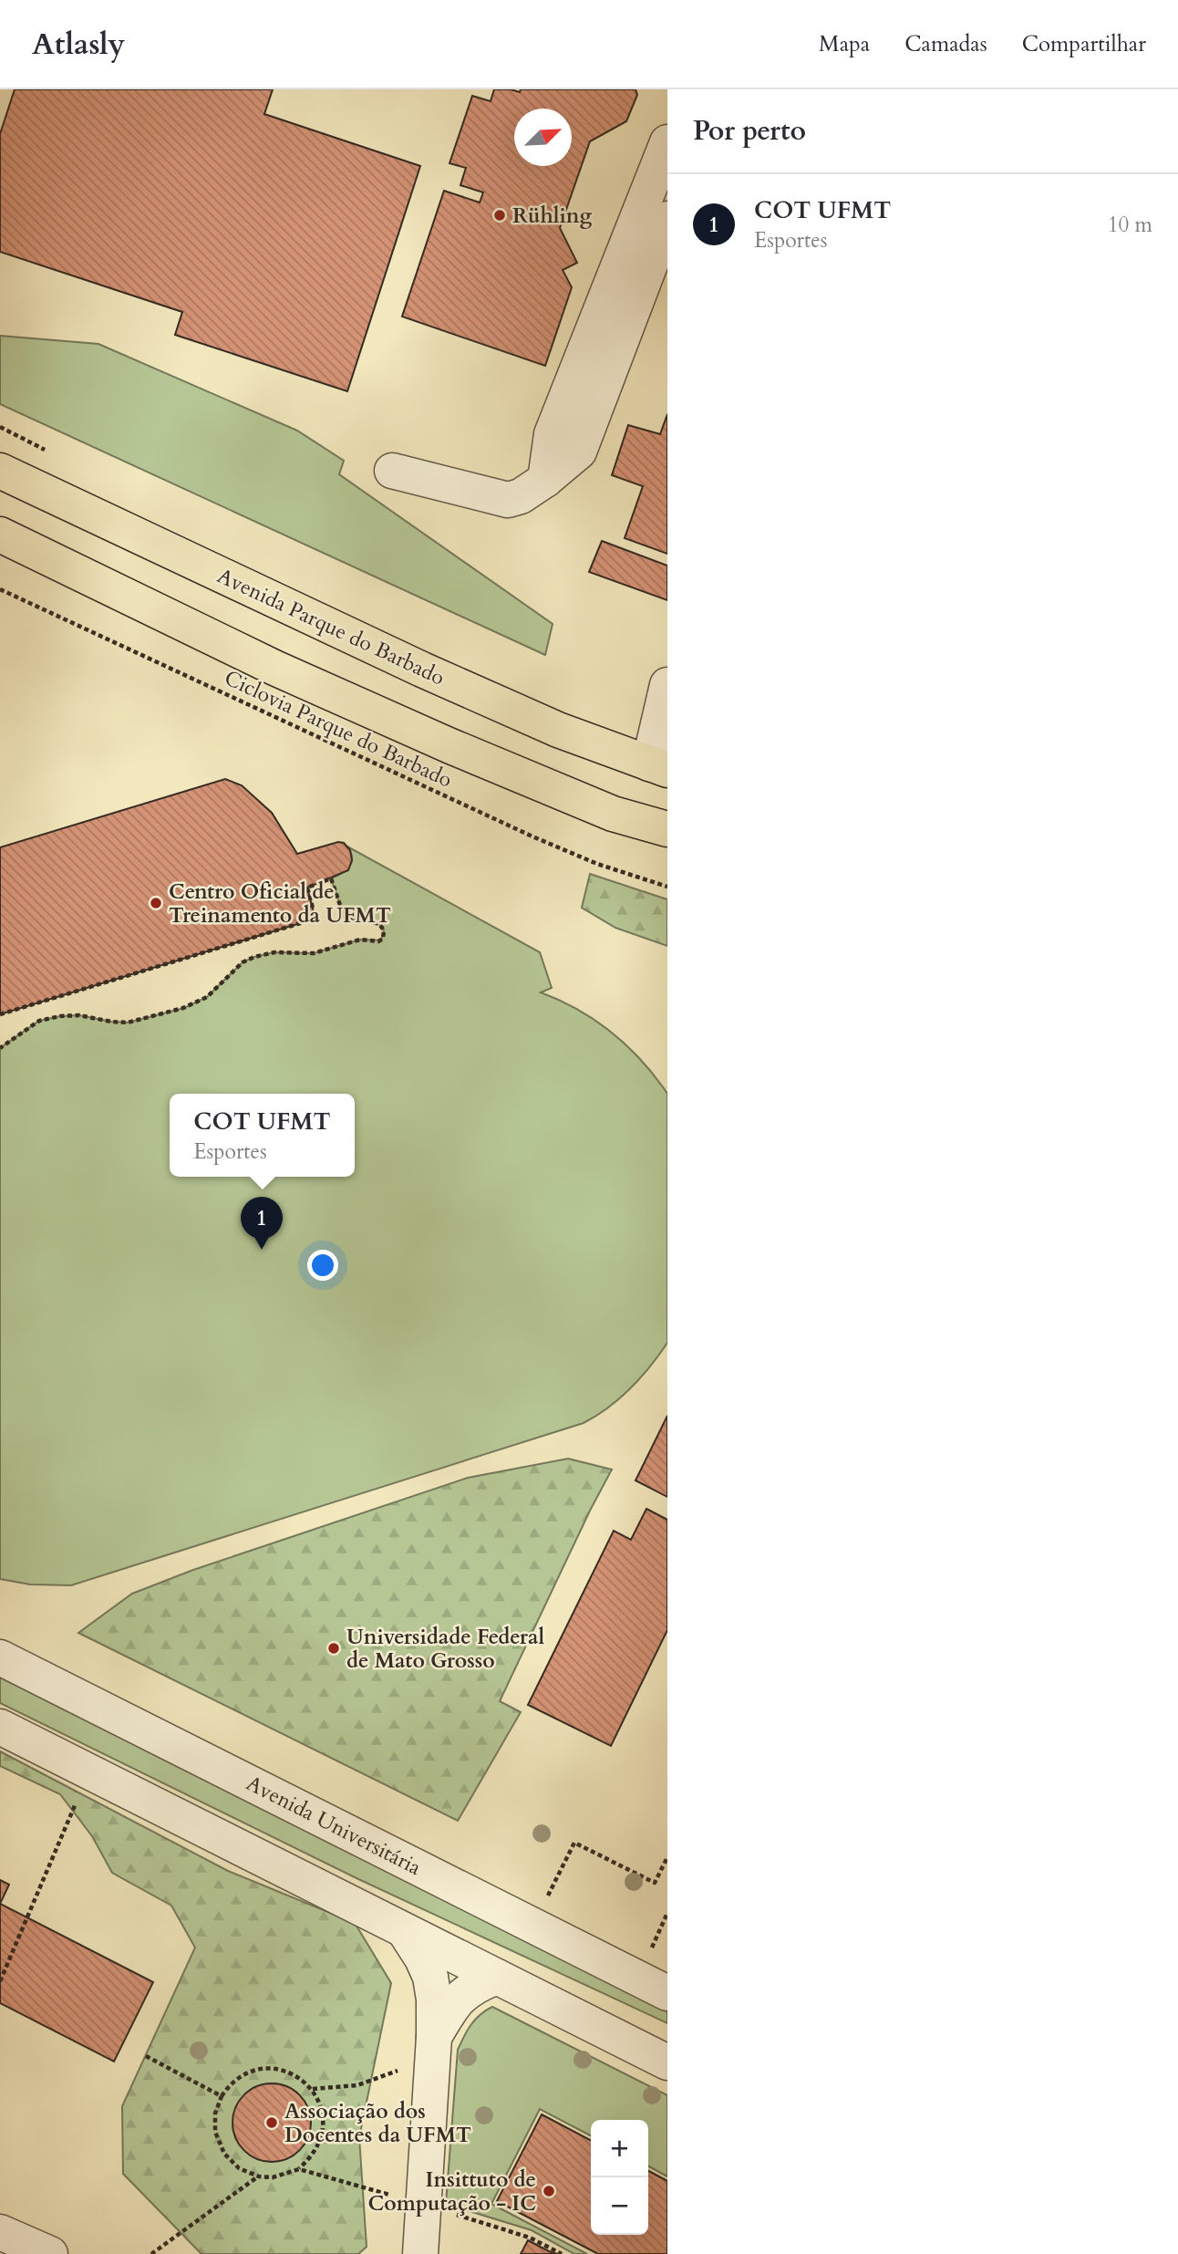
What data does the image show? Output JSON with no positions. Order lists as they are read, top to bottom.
{
  "streets": {
    "main road": ["Avenida Parque do Barbado"],
    "street": ["Avenida Universitária"],
    "path": ["Ciclovia Parque do Barbado"]
  },
  "places": [
    "Rühling",
    "Centro Oficial de Treinamento da UFMT",
    "Universidade Federal de Mato Grosso",
    "Associação dos Docentes da UFMT",
    "Insittuto de Computação - IC"
  ],
  "north": "top right",
  "page": {
    "header": "Atlasly",
    "nav": ["Mapa", "Camadas", "Compartilhar"],
    "heading": "Por perto",
    "list": [
      {
        "mark": "1",
        "name": "COT UFMT",
        "note": "Esportes",
        "value": "10 m"
      }
    ],
    "popup": ["COT UFMT", "Esportes"],
    "pins": "1",
    "map_buttons": ["+", "−"]
  }
}
